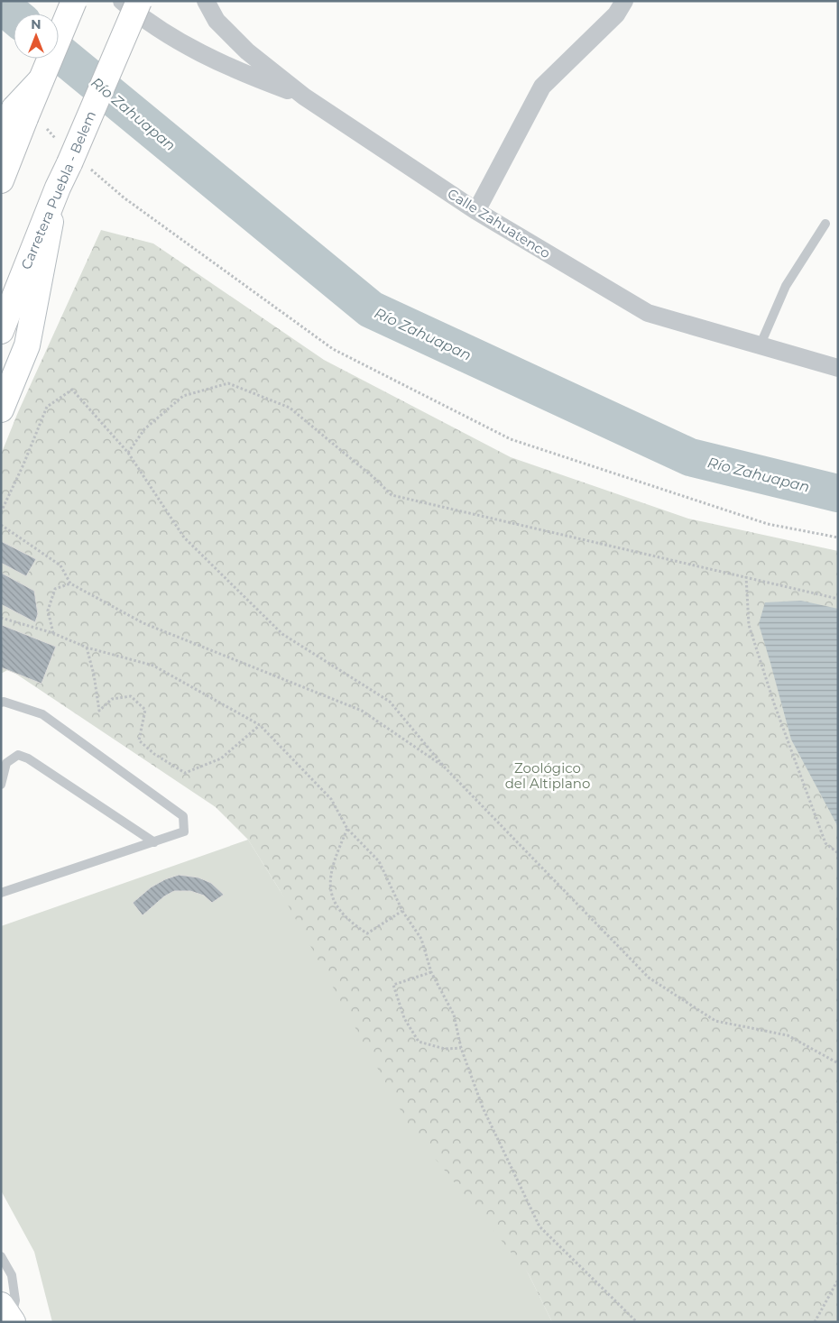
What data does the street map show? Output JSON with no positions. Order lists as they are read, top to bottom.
{
  "streets": {
    "main road": ["Carretera Puebla - Belem"],
    "street": ["Calle Zahuatenco"]
  },
  "water": ["Río Zahuapan"],
  "parks": ["Zoológico del Altiplano"],
  "north": "top"
}
